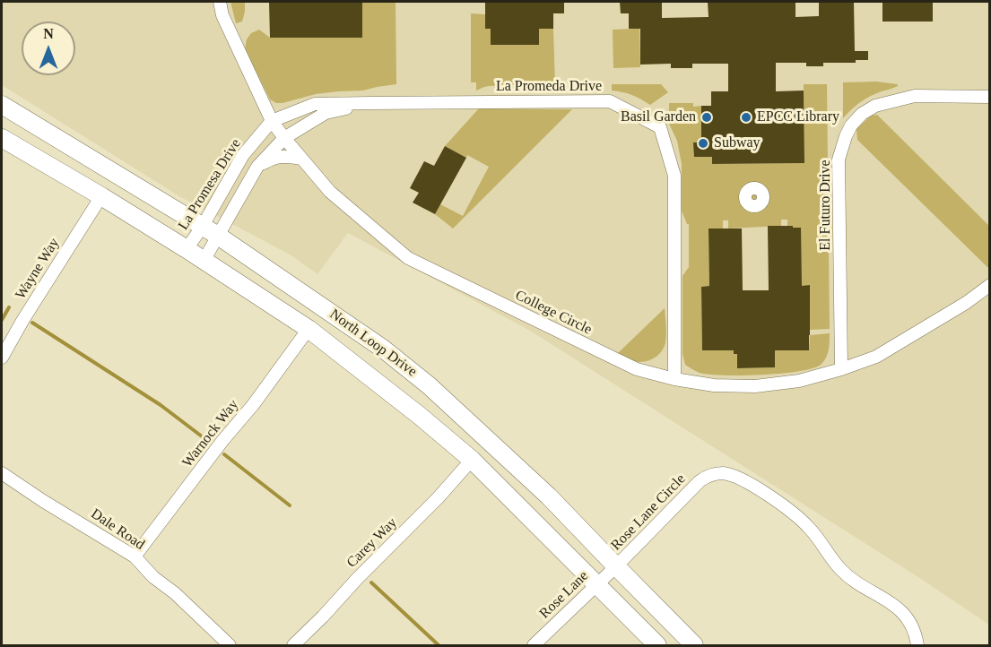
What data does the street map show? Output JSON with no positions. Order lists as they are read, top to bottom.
{
  "streets": {
    "main road": ["North Loop Drive"],
    "street": [
      "La Promeda Drive",
      "La Promesa Drive",
      "El Futuro Drive",
      "Wayne Way",
      "College Circle",
      "Warnock Way",
      "Rose Lane Circle",
      "Dale Road",
      "Carey Way",
      "Rose Lane"
    ]
  },
  "crossings": [
    ["La Promeda Drive", "La Promesa Drive"],
    ["La Promeda Drive", "College Circle"],
    ["La Promesa Drive", "College Circle"],
    ["La Promesa Drive", "North Loop Drive"],
    ["El Futuro Drive", "College Circle"],
    ["Wayne Way", "North Loop Drive"],
    ["North Loop Drive", "Warnock Way"],
    ["North Loop Drive", "Rose Lane Circle"],
    ["North Loop Drive", "Carey Way"],
    ["North Loop Drive", "Rose Lane"],
    ["Warnock Way", "Dale Road"],
    ["Rose Lane Circle", "Rose Lane"]
  ],
  "places": ["Basil Garden", "EPCC Library", "Subway"],
  "north": "top"
}
